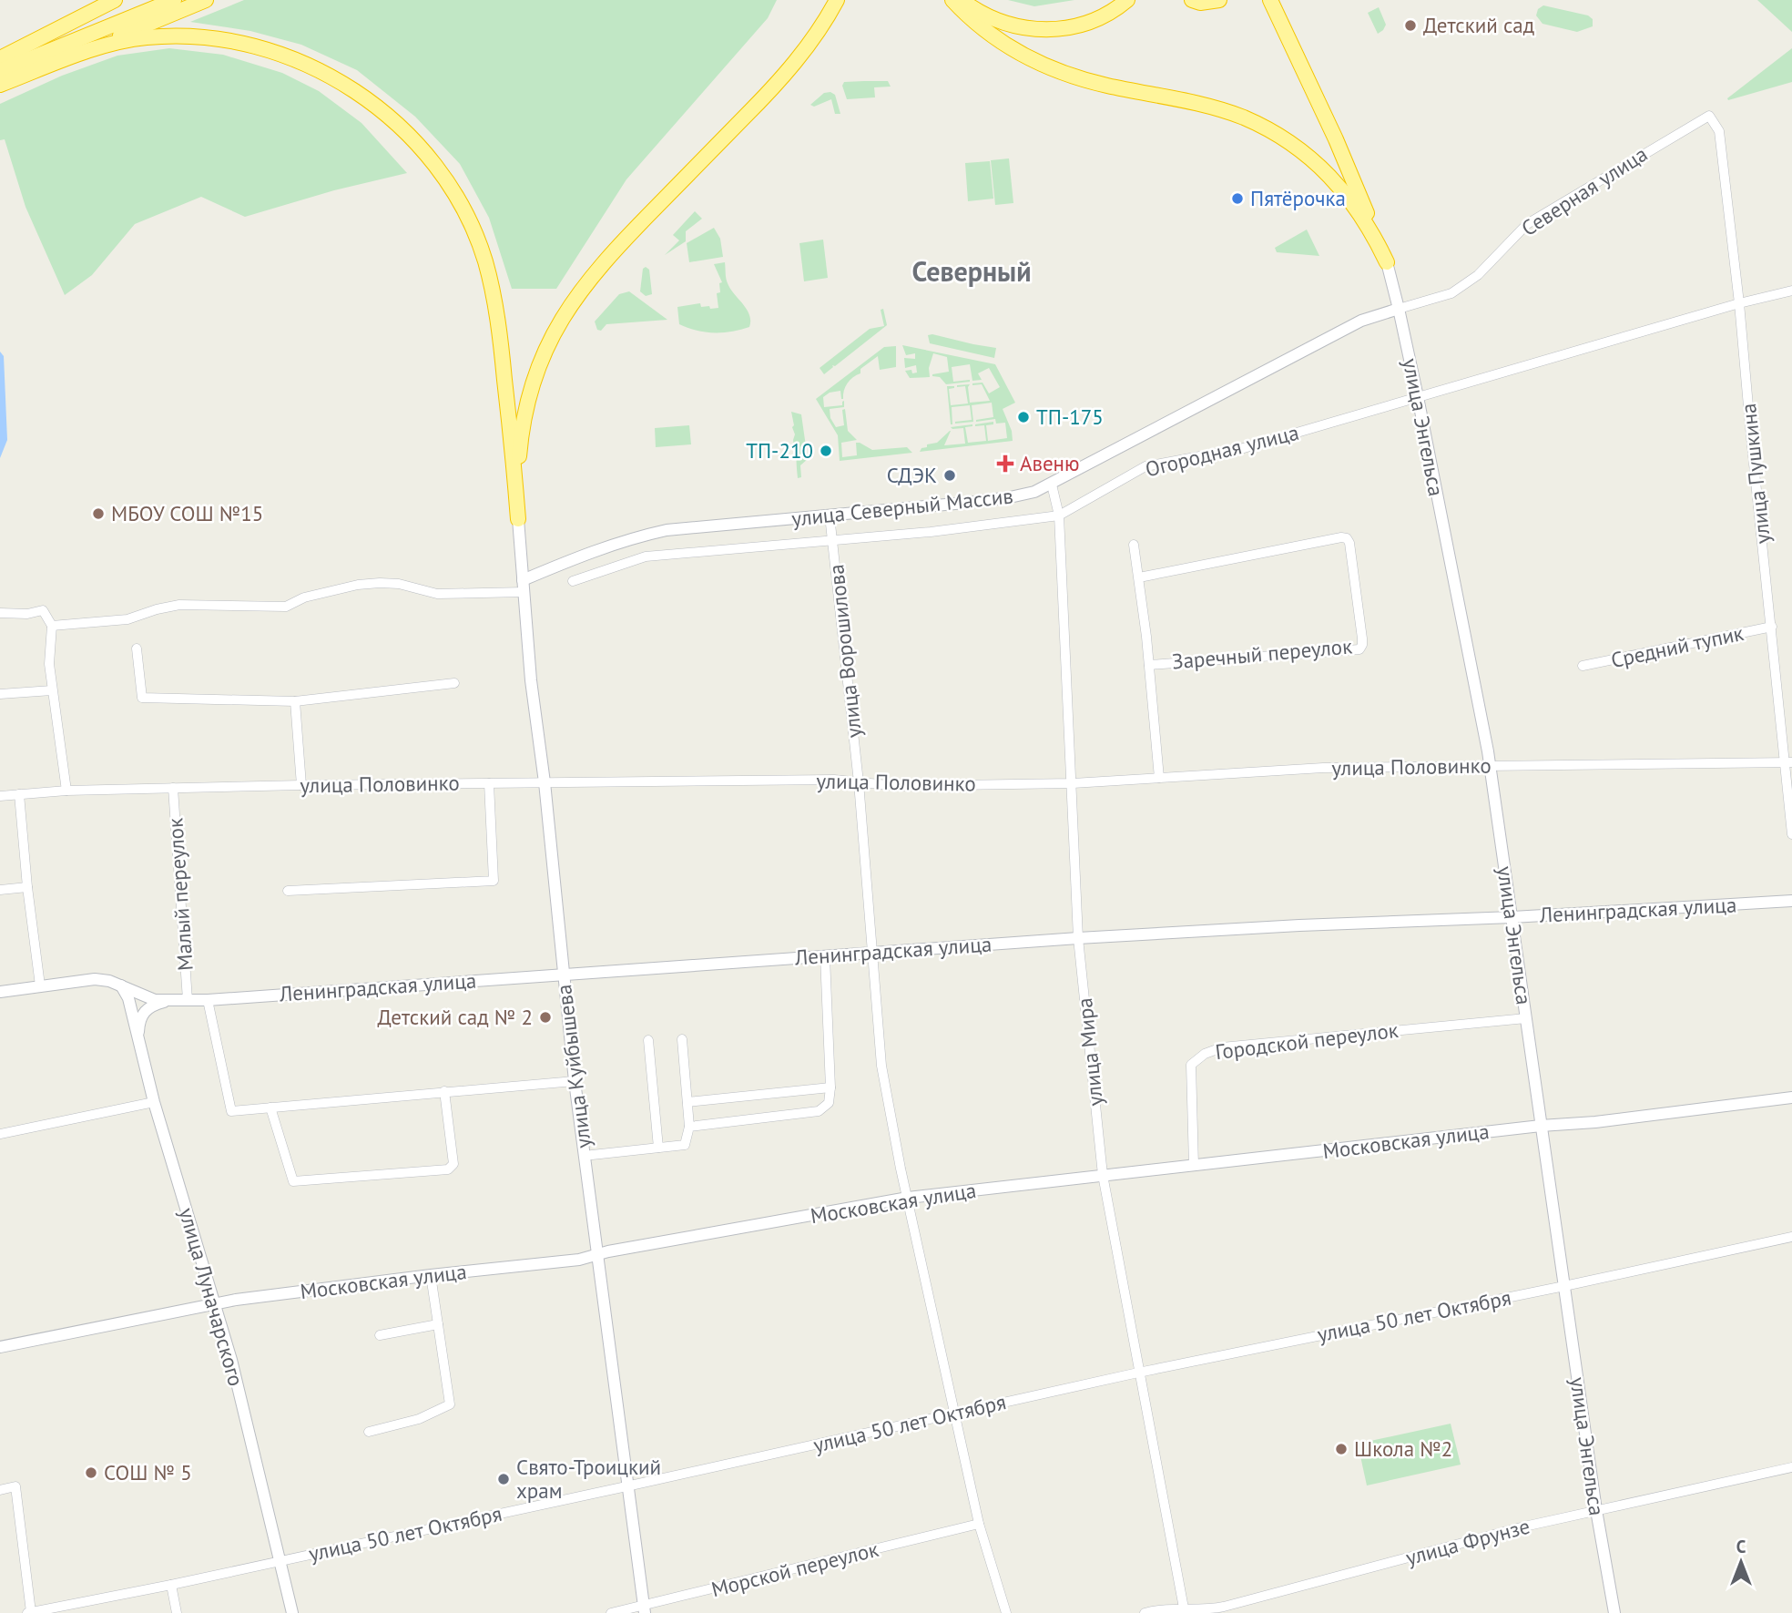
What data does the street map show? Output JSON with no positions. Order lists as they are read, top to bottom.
{
  "streets": {
    "street": [
      "Северная улица",
      "улица Энгельса",
      "Огородная улица",
      "улица Пушкина",
      "улица Северный Массив",
      "Средний тупик",
      "улица Ворошилова",
      "Заречный переулок",
      "улица Половинко",
      "Малый переулок",
      "Ленинградская улица",
      "Городской переулок",
      "улица Мира",
      "улица Куйбышева",
      "Московская улица",
      "улица Луначарского",
      "улица 50 лет Октября",
      "улица Фрунзе",
      "Морской переулок"
    ]
  },
  "crossings": [
    ["Северная улица", "улица Энгельса"],
    ["Северная улица", "улица Пушкина"],
    ["Северная улица", "улица Северный Массив"],
    ["улица Энгельса", "Огородная улица"],
    ["улица Энгельса", "улица Северный Массив"],
    ["улица Энгельса", "улица Половинко"],
    ["улица Энгельса", "Ленинградская улица"],
    ["улица Энгельса", "Городской переулок"],
    ["улица Энгельса", "Московская улица"],
    ["улица Энгельса", "улица 50 лет Октября"],
    ["улица Энгельса", "улица Фрунзе"],
    ["Огородная улица", "улица Пушкина"],
    ["Огородная улица", "улица Ворошилова"],
    ["Огородная улица", "улица Мира"],
    ["улица Пушкина", "Средний тупик"],
    ["улица Пушкина", "улица Половинко"],
    ["улица Северный Массив", "улица Ворошилова"],
    ["улица Северный Массив", "улица Мира"],
    ["улица Северный Массив", "улица Куйбышева"],
    ["улица Ворошилова", "улица Половинко"],
    ["улица Ворошилова", "Ленинградская улица"],
    ["улица Ворошилова", "Московская улица"],
    ["улица Ворошилова", "улица 50 лет Октября"],
    ["улица Ворошилова", "Морской переулок"],
    ["Заречный переулок", "улица Половинко"],
    ["улица Половинко", "Малый переулок"],
    ["улица Половинко", "улица Мира"],
    ["улица Половинко", "улица Куйбышева"],
    ["Малый переулок", "Ленинградская улица"],
    ["Ленинградская улица", "улица Мира"],
    ["Ленинградская улица", "улица Куйбышева"],
    ["Ленинградская улица", "улица Луначарского"],
    ["Городской переулок", "Московская улица"],
    ["улица Мира", "Московская улица"],
    ["улица Мира", "улица 50 лет Октября"],
    ["улица Мира", "улица Фрунзе"],
    ["улица Куйбышева", "Московская улица"],
    ["улица Куйбышева", "улица 50 лет Октября"],
    ["улица Куйбышева", "Морской переулок"],
    ["Московская улица", "улица Луначарского"],
    ["улица Луначарского", "улица 50 лет Октября"]
  ],
  "districts": ["Северный"],
  "places": {
    "other": [
      "Детский сад",
      "Пятёрочка",
      "ТП-175",
      "ТП-210",
      "СДЭК",
      "МБОУ СОШ №15",
      "Детский сад № 2",
      "Школа №2",
      "СОШ № 5",
      "Свято-Троицкий храм"
    ],
    "health": ["Авеню"]
  },
  "north": "top"
}
